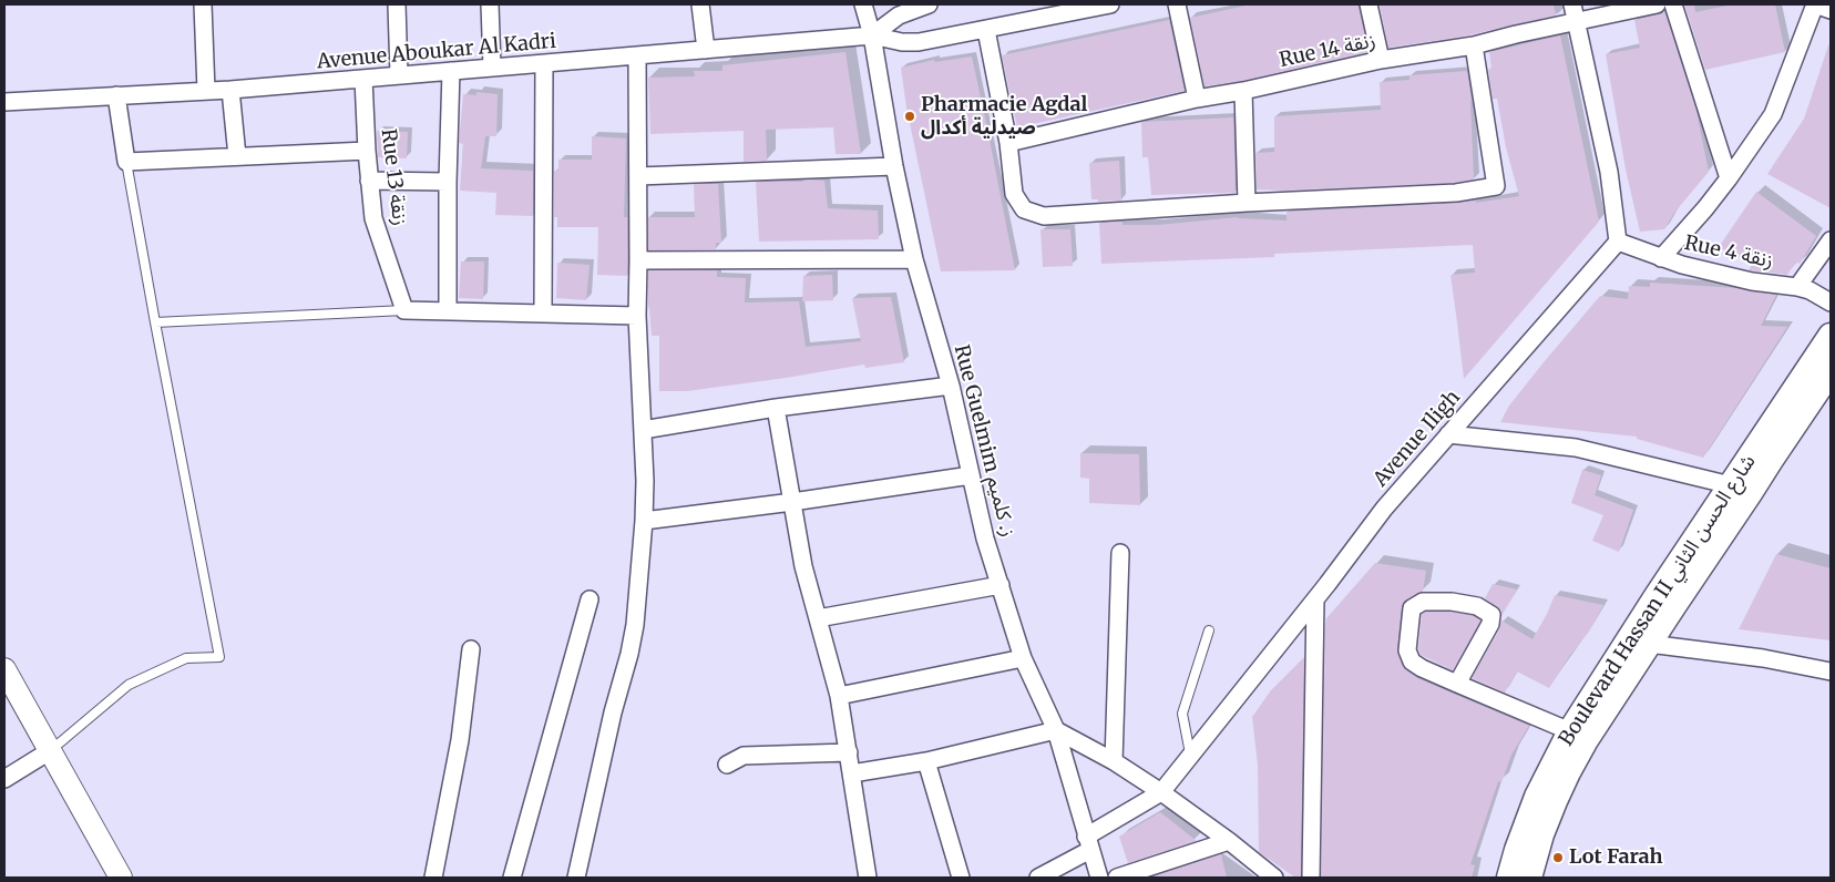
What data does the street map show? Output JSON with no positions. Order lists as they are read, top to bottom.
{
  "streets": {
    "main road": ["Boulevard Hassan II شارع الحسن الثاني"],
    "street": [
      "Rue 14 زنقة",
      "Avenue Aboukar Al Kadri",
      "Rue 13 زنقة",
      "Rue 4 زنقة",
      "Avenue Iligh",
      "Rue Guelmim ز. كلميم"
    ]
  },
  "crossings": [
    ["Avenue Aboukar Al Kadri", "Rue 13 زنقة"],
    ["Avenue Aboukar Al Kadri", "Rue Guelmim ز. كلميم"],
    ["Rue 4 زنقة", "Avenue Iligh"],
    ["Avenue Iligh", "Rue Guelmim ز. كلميم"]
  ],
  "places": ["Pharmacie Agdal صيدلية أكدال", "Lot Farah"]
}
